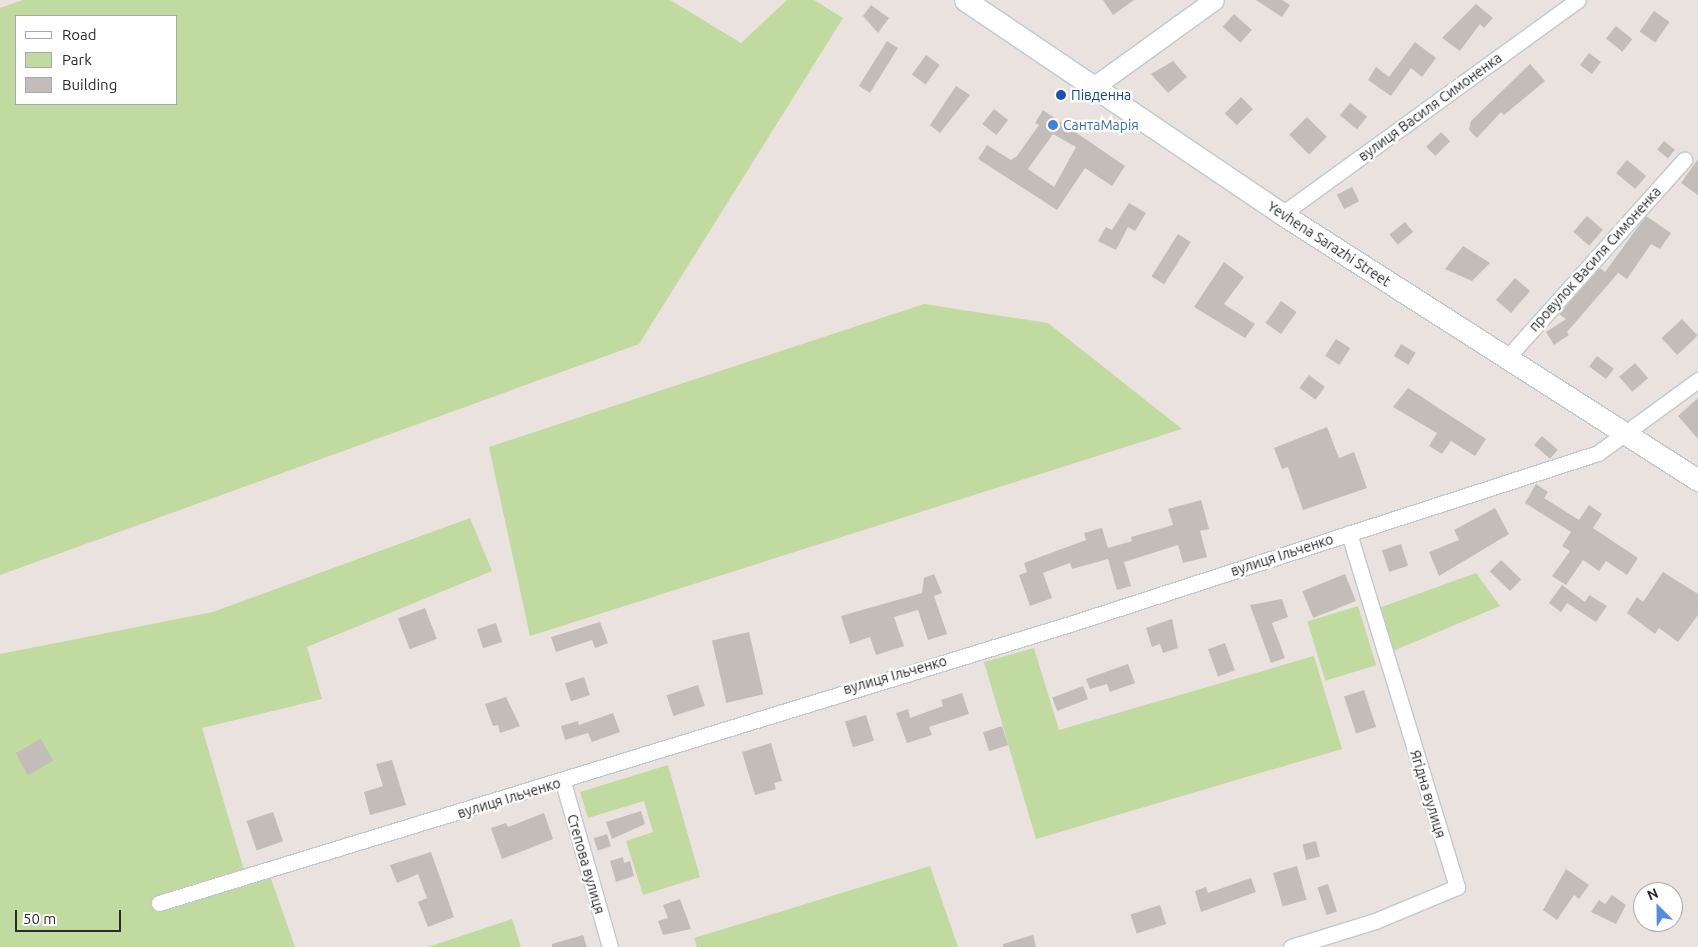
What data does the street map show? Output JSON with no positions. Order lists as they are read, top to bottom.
{
  "streets": {
    "main road": ["Yevhena Sarazhi Street"],
    "street": [
      "вулиця Василя Симоненка",
      "провулок Василя Симоненка",
      "вулиця Ільченко",
      "Ягідна вулиця",
      "Степова вулиця"
    ]
  },
  "crossings": [
    ["вулиця Василя Симоненка", "Yevhena Sarazhi Street"],
    ["Yevhena Sarazhi Street", "провулок Василя Симоненка"],
    ["Yevhena Sarazhi Street", "вулиця Ільченко"],
    ["вулиця Ільченко", "Ягідна вулиця"],
    ["вулиця Ільченко", "Степова вулиця"]
  ],
  "places": ["Південна", "СантаМарія"],
  "legend": ["Road", "Park", "Building"],
  "scale_bar": "50 m",
  "north": "top left"
}
